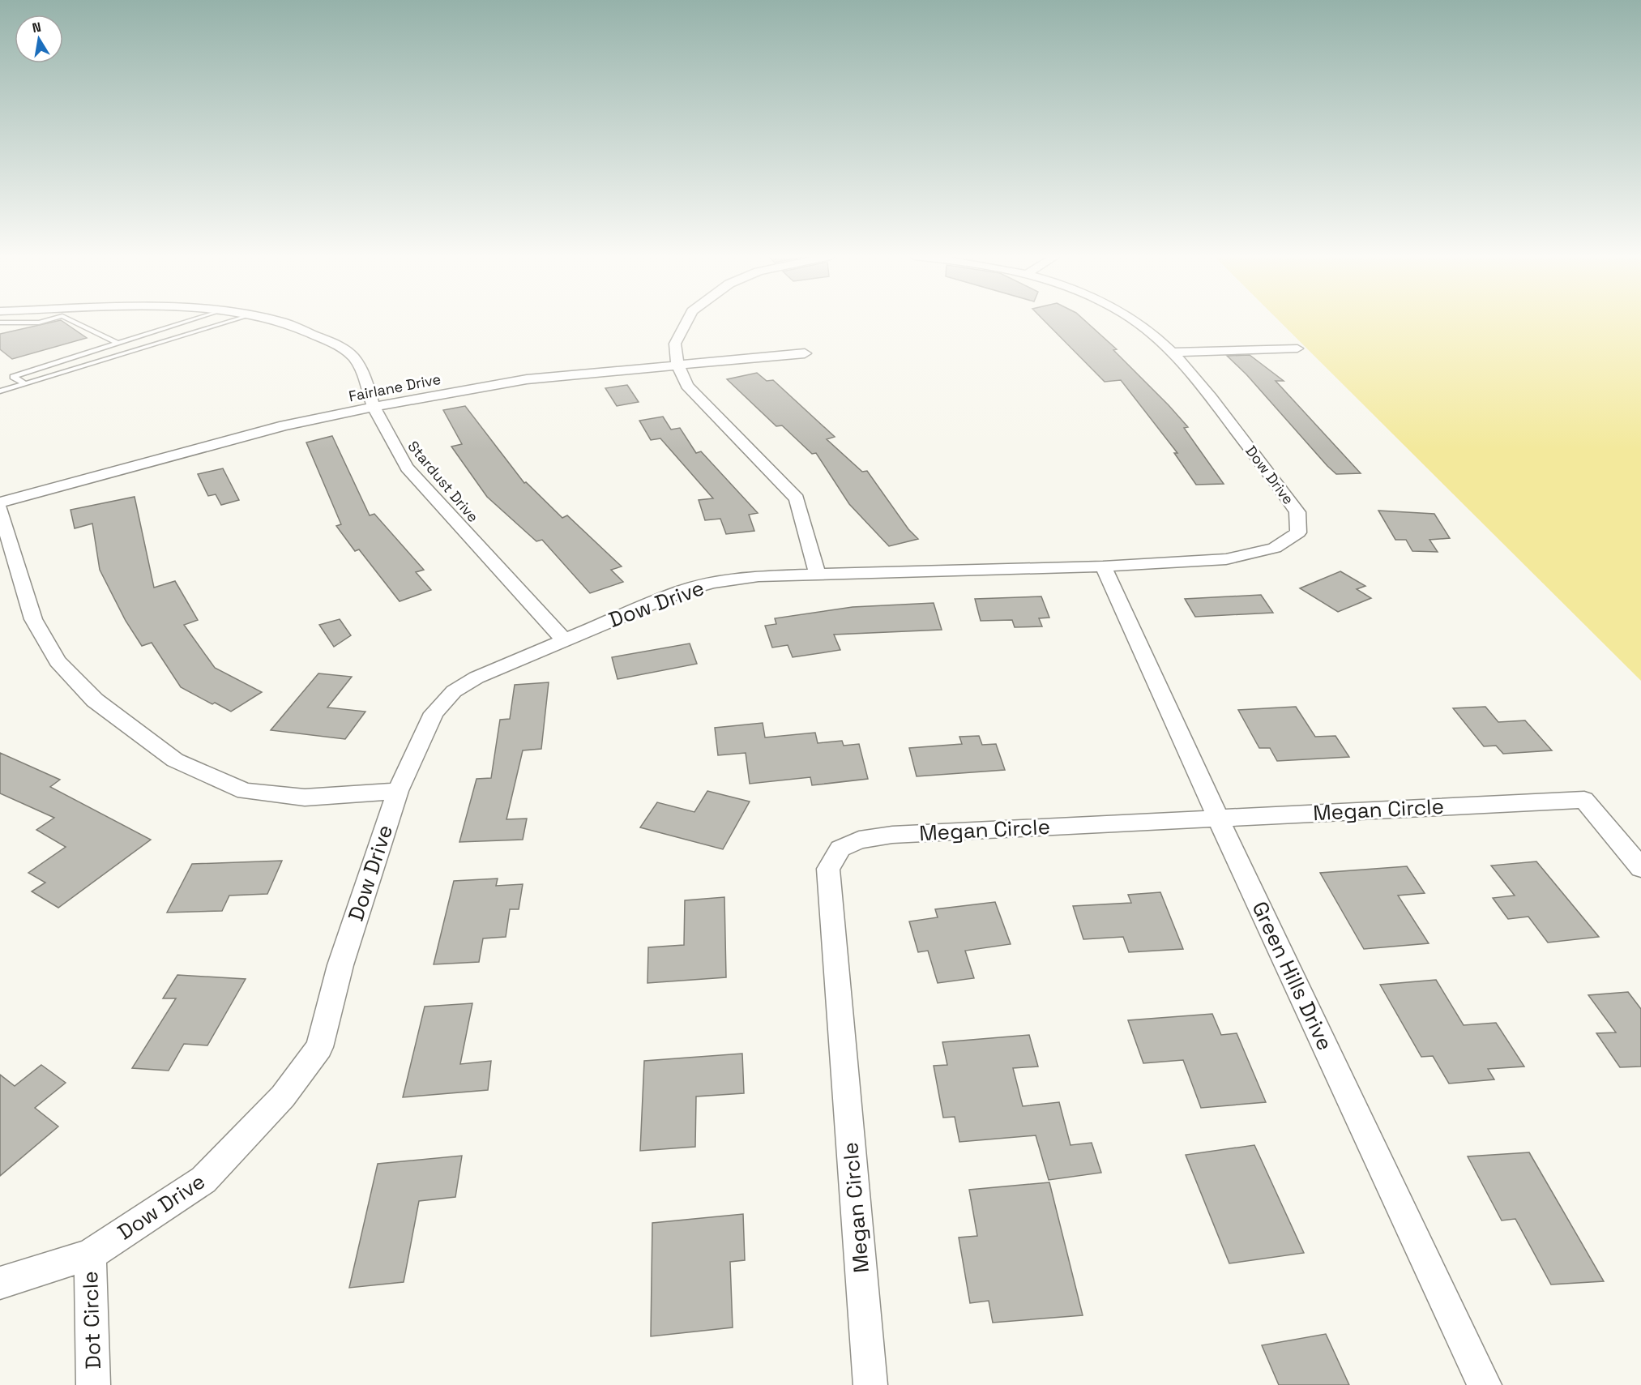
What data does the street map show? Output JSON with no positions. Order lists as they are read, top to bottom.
{
  "streets": {
    "street": [
      "Fairlane Drive",
      "Dow Drive",
      "Stardust Drive",
      "Megan Circle",
      "Green Hills Drive",
      "Dot Circle"
    ]
  },
  "crossings": [
    ["Fairlane Drive", "Stardust Drive"],
    ["Dow Drive", "Stardust Drive"],
    ["Dow Drive", "Green Hills Drive"],
    ["Dow Drive", "Dot Circle"],
    ["Megan Circle", "Green Hills Drive"]
  ],
  "north": "top"
}
